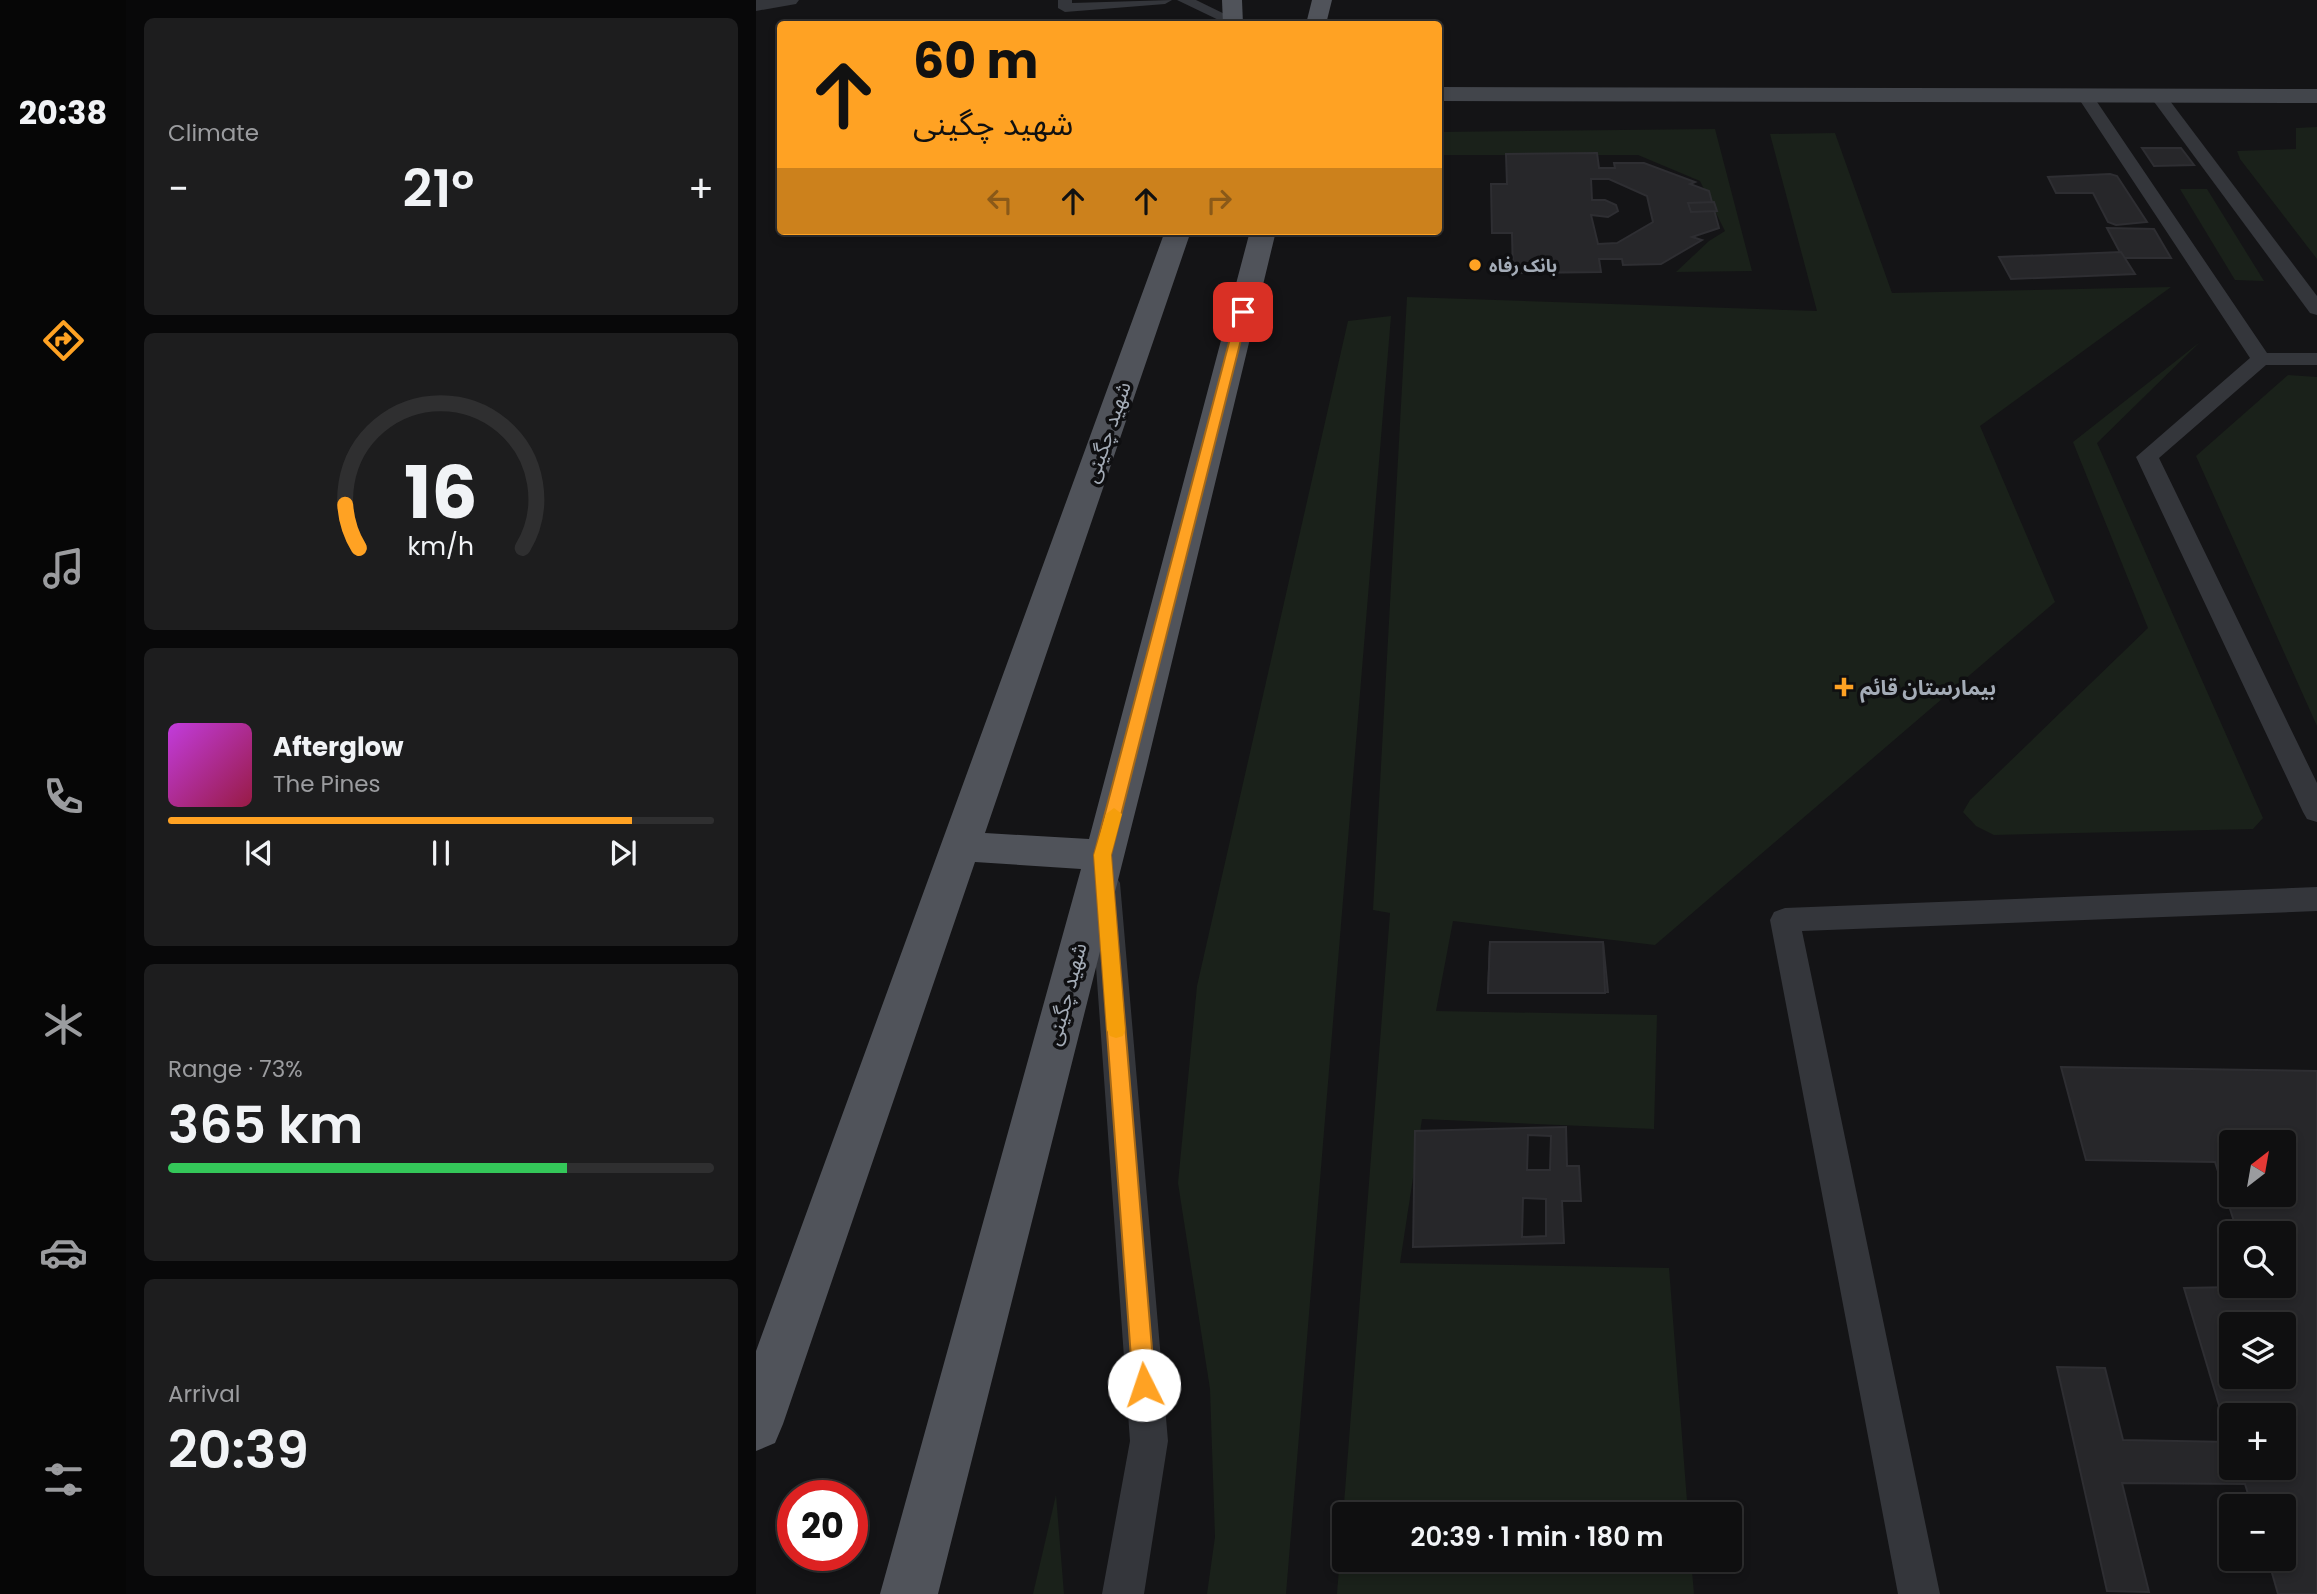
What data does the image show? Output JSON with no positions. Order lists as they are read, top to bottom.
{
  "streets": {
    "main road": ["شهید چگینی"]
  },
  "places": {
    "other": ["بانک رفاه"],
    "health": ["بیمارستان قائم"]
  },
  "north": "top right",
  "page": {
    "tabs": "20:38",
    "tile": [
      "Climate",
      ["Range · 73%", "365 km"],
      ["Arrival", "20:39"]
    ],
    "turn": ["60 m", "شهید چگینی"],
    "heat": ["−", "21°", "+"],
    "song": ["Afterglow", "The Pines"],
    "map_buttons": ["+", "−"],
    "limit": "20",
    "trip": "20:39 · 1 min · 180 m",
    "gauge": ["16", "km/h"]
  }
}
